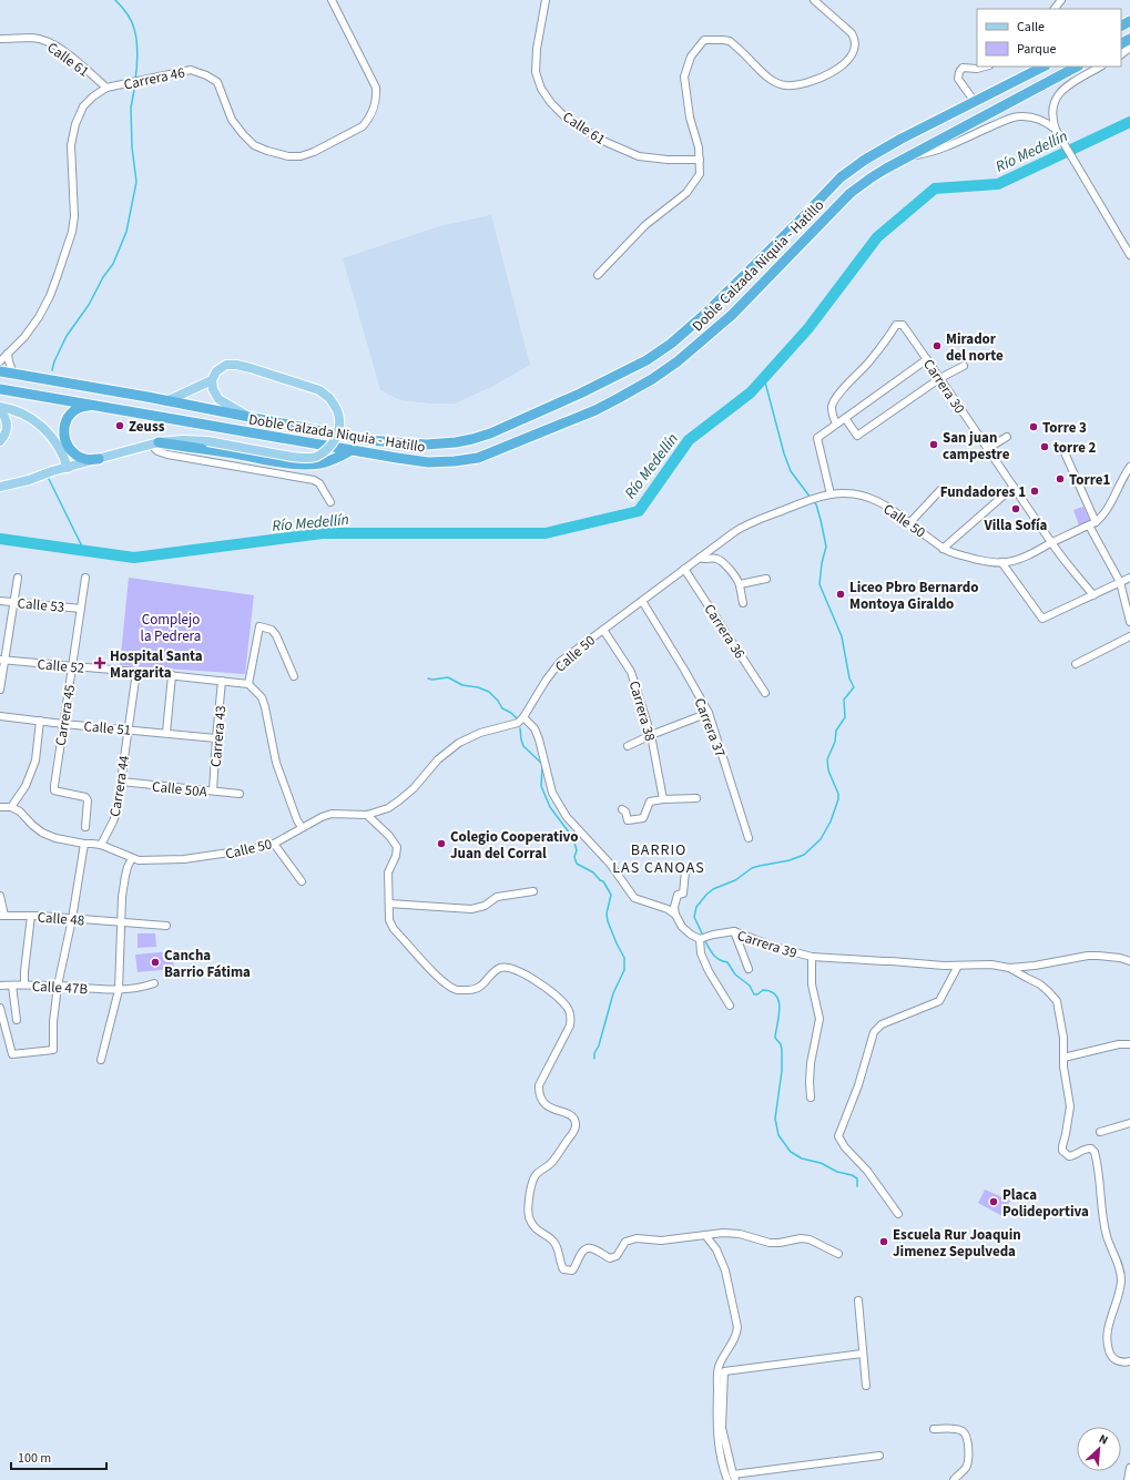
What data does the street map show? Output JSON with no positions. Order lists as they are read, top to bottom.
{
  "streets": {
    "highway": ["Doble Calzada Niquia - Hatillo"],
    "street": [
      "Calle 61",
      "Carrera 46",
      "Carrera 30",
      "Calle 50",
      "Calle 53",
      "Carrera 36",
      "Calle 52",
      "Carrera 38",
      "Carrera 45",
      "Calle 51",
      "Carrera 37",
      "Carrera 43",
      "Carrera 44",
      "Calle 50A",
      "Calle 48",
      "Carrera 39",
      "Calle 47B"
    ]
  },
  "crossings": [
    ["Calle 61", "Carrera 46"],
    ["Carrera 30", "Calle 50"],
    ["Calle 50", "Carrera 36"],
    ["Calle 50", "Carrera 38"],
    ["Calle 50", "Carrera 37"],
    ["Calle 50", "Carrera 44"],
    ["Calle 53", "Carrera 45"],
    ["Calle 52", "Carrera 45"],
    ["Calle 52", "Carrera 43"],
    ["Calle 52", "Carrera 44"],
    ["Carrera 45", "Calle 51"],
    ["Calle 51", "Carrera 43"],
    ["Calle 51", "Carrera 44"],
    ["Carrera 43", "Calle 50A"],
    ["Carrera 44", "Calle 50A"]
  ],
  "districts": ["BARRIO LAS CANOAS"],
  "water": ["Río Medellín"],
  "parks": ["Complejo la Pedrera"],
  "places": {
    "other": [
      "Mirador del norte",
      "Zeuss",
      "Torre 3",
      "San juan campestre",
      "torre 2",
      "Torre1",
      "Fundadores 1",
      "Villa Sofía",
      "Liceo Pbro Bernardo Montoya Giraldo",
      "Colegio Cooperativo Juan del Corral",
      "Cancha Barrio Fátima",
      "Placa Polideportiva",
      "Escuela Rur Joaquin Jimenez Sepulveda"
    ],
    "health": ["Hospital Santa Margarita"]
  },
  "legend": ["Calle", "Parque"],
  "scale_bar": "100 m",
  "north": "top right"
}
